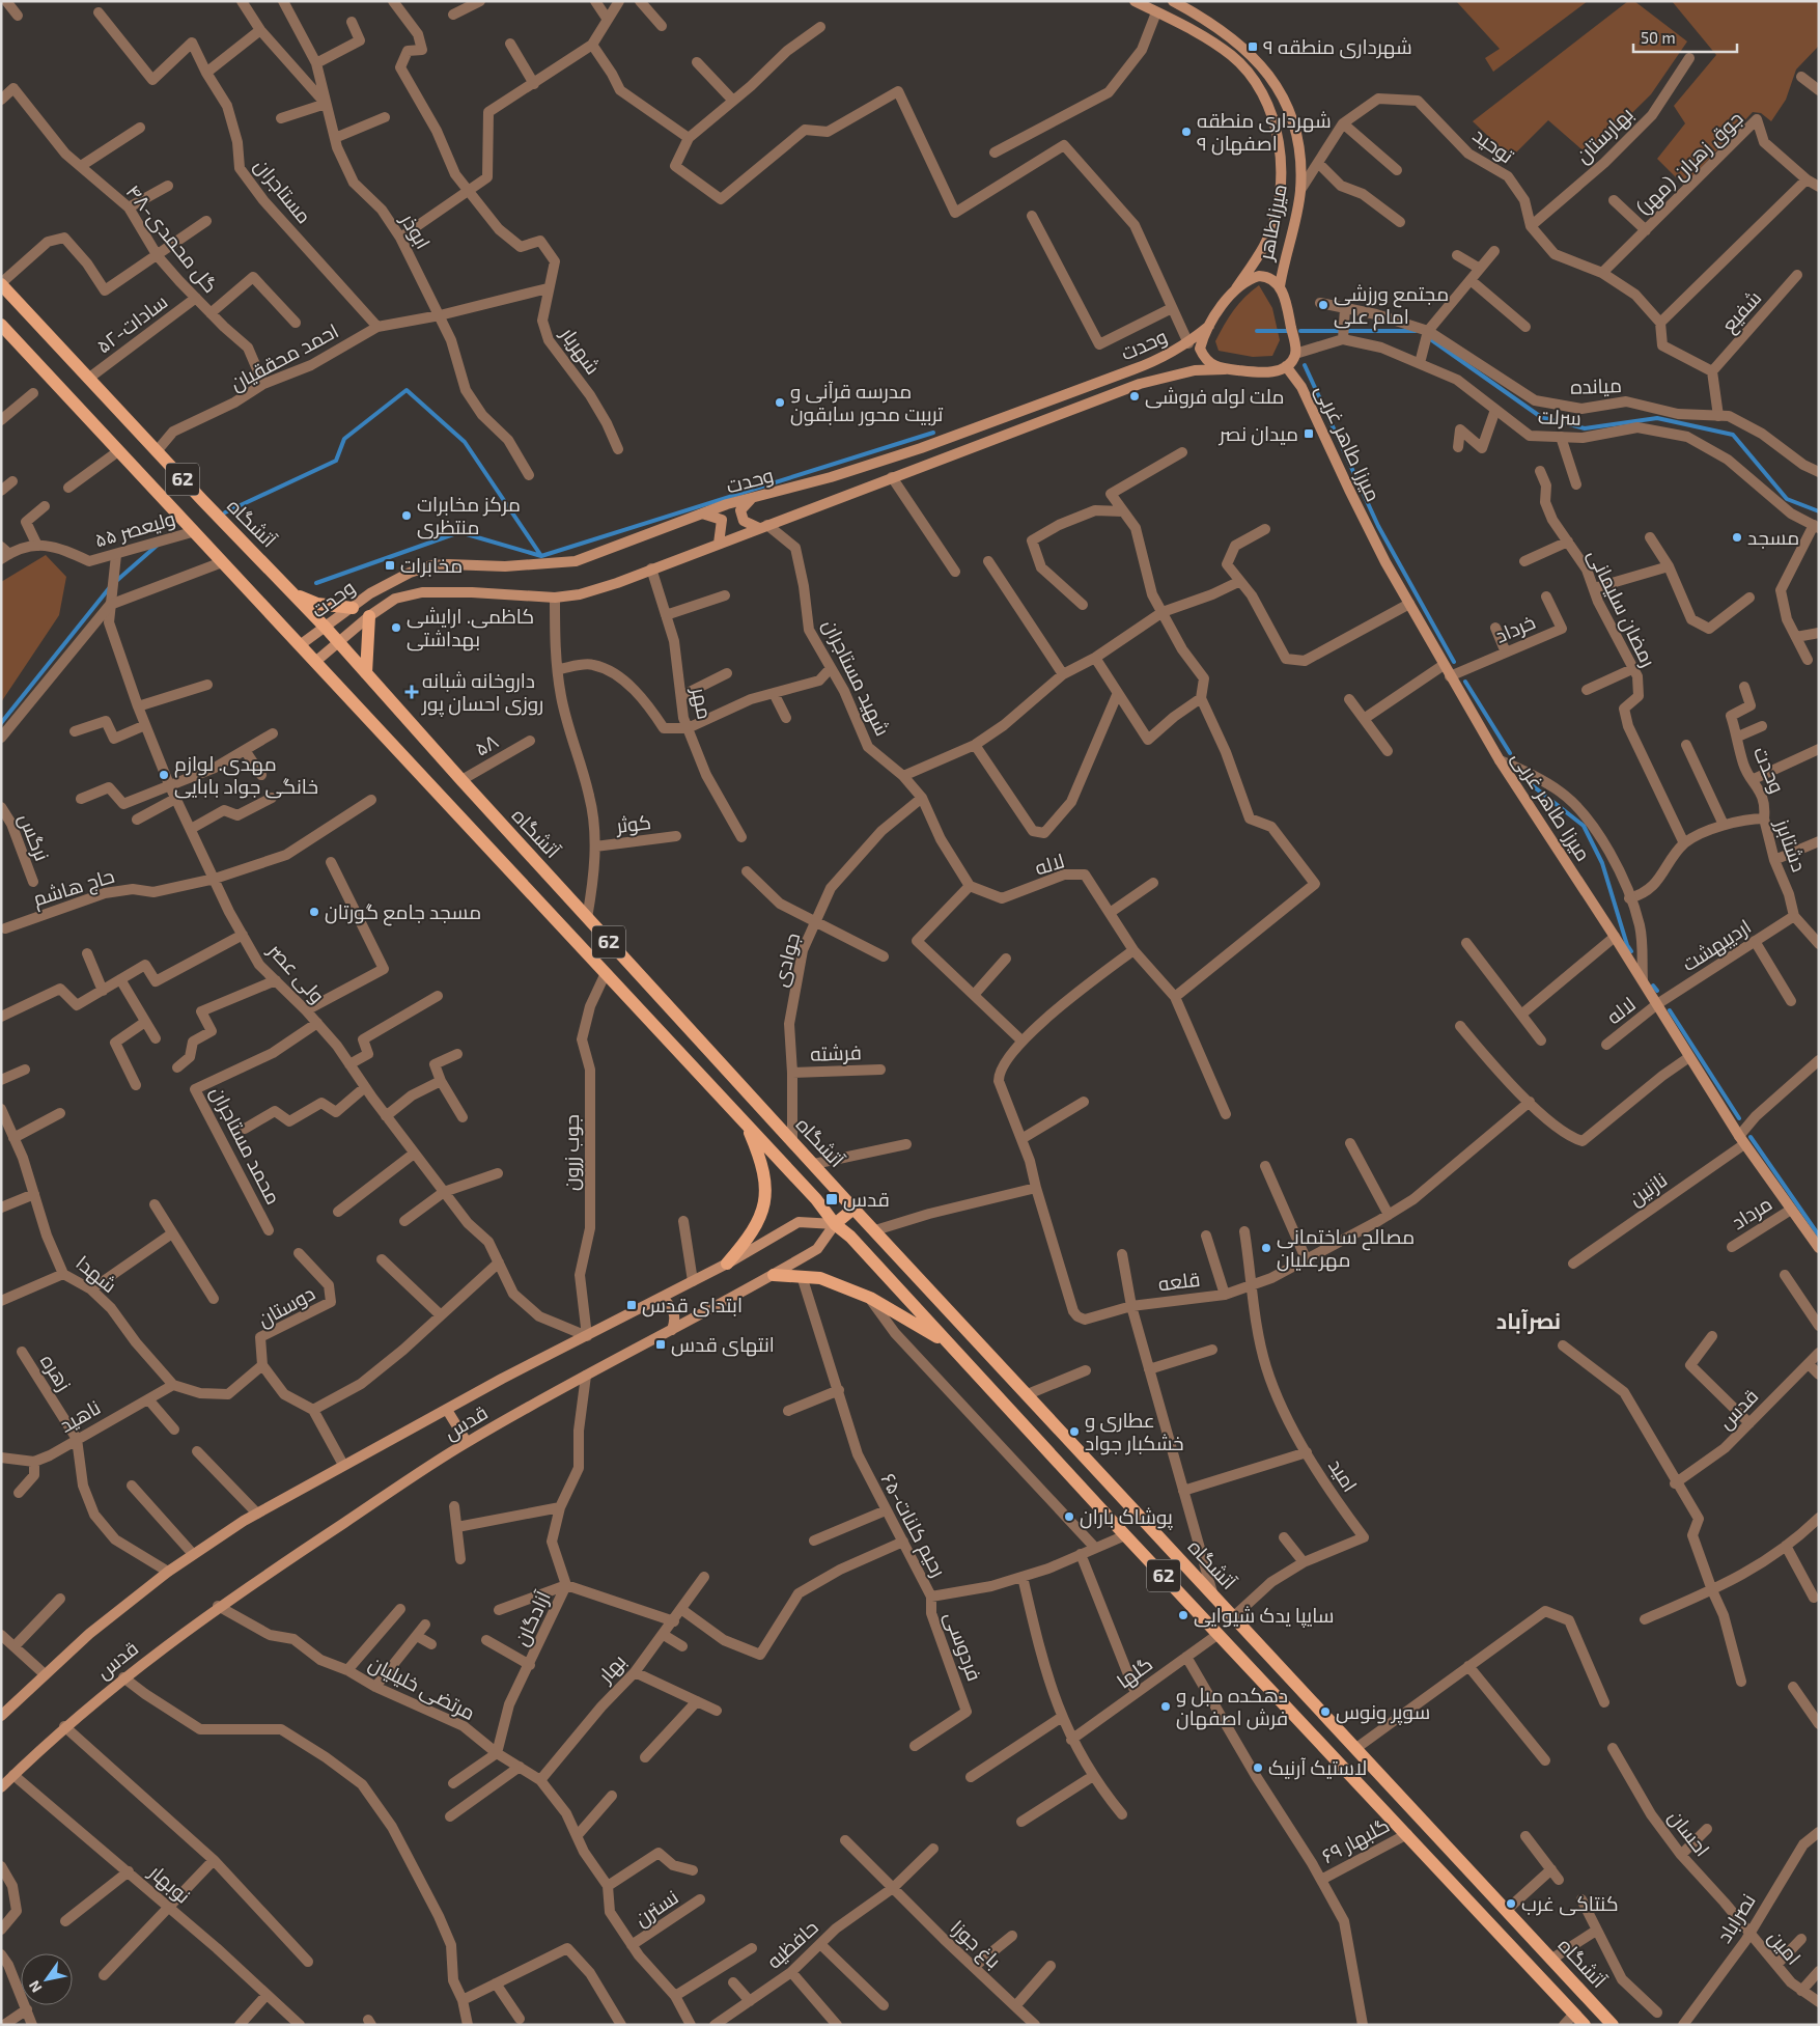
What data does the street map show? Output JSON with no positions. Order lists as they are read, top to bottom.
{
  "streets": {
    "main road": [
      "میرزاطاهر",
      "وحدت",
      "میرزا طاهر غربی",
      "62",
      "آتشگاه",
      "قدس"
    ],
    "street": [
      "بهارستان",
      "توحید",
      "جوق زهران (مهر)",
      "مستاجران",
      "ابوذر",
      "۴۸-گل محمدی",
      "شفیع",
      "۵۲-سادات",
      "شهریار",
      "احمد محققیان",
      "میانده",
      "سرلت",
      "۵۵ ولیعصر",
      "رمضان سلیمانی",
      "خرداد",
      "شهید مستاجران",
      "مهر",
      "۵۸",
      "کوثر",
      "نرگس",
      "دشتابرز",
      "لاله",
      "حاج هاشم",
      "اردیبهشت",
      "جوادی",
      "ولی عصر",
      "فرشته",
      "محمد مستاجران",
      "جوب زرون",
      "نازنین",
      "مرداد",
      "شهدا",
      "قلعه",
      "دوستان",
      "زهره",
      "ناهید",
      "امید",
      "۶۵-رحیم کلنات",
      "آزادگان",
      "فردوسی",
      "بهار",
      "گلها",
      "مرتضی خلیلیان",
      "احسان",
      "۶۹ گلبهار",
      "نوبهار",
      "نسترن",
      "نصراباد",
      "حافظیه",
      "باغ جوزا",
      "امین"
    ]
  },
  "crossings": [
    ["بهارستان", "توحید"],
    ["توحید", "جوق زهران (مهر)"],
    ["توحید", "میرزاطاهر"],
    ["مستاجران", "احمد محققیان"],
    ["میرزاطاهر", "وحدت"],
    ["میرزاطاهر", "سرلت"],
    ["میرزاطاهر", "میرزا طاهر غربی"],
    ["ابوذر", "احمد محققیان"],
    ["۴۸-گل محمدی", "۵۲-سادات"],
    ["۴۸-گل محمدی", "احمد محققیان"],
    ["۵۲-سادات", "آتشگاه"],
    ["وحدت", "سرلت"],
    ["وحدت", "میرزا طاهر غربی"],
    ["وحدت", "آتشگاه"],
    ["وحدت", "شهید مستاجران"],
    ["وحدت", "مهر"],
    ["وحدت", "دشتابرز"],
    ["شهریار", "احمد محققیان"],
    ["احمد محققیان", "آتشگاه"],
    ["سرلت", "میرزا طاهر غربی"],
    ["میرزا طاهر غربی", "خرداد"],
    ["میرزا طاهر غربی", "لاله"],
    ["میرزا طاهر غربی", "اردیبهشت"],
    ["میرزا طاهر غربی", "نازنین"],
    ["میرزا طاهر غربی", "مرداد"],
    ["آتشگاه", "۵۵ ولیعصر"],
    ["آتشگاه", "۵۸"],
    ["آتشگاه", "جوادی"],
    ["آتشگاه", "جوب زرون"],
    ["آتشگاه", "قدس"],
    ["آتشگاه", "امید"],
    ["آتشگاه", "۶۵-رحیم کلنات"],
    ["آتشگاه", "گلها"],
    ["آتشگاه", "۶۹ گلبهار"],
    ["۵۵ ولیعصر", "ولی عصر"],
    ["رمضان سلیمانی", "دشتابرز"],
    ["شهید مستاجران", "لاله"],
    ["شهید مستاجران", "جوادی"],
    ["دشتابرز", "اردیبهشت"],
    ["لاله", "اردیبهشت"],
    ["لاله", "قلعه"],
    ["حاج هاشم", "ولی عصر"],
    ["جوادی", "فرشته"],
    ["ولی عصر", "محمد مستاجران"],
    ["ولی عصر", "جوب زرون"],
    ["ولی عصر", "قدس"],
    ["جوب زرون", "قدس"],
    ["شهدا", "ناهید"],
    ["قلعه", "امید"],
    ["زهره", "ناهید"],
    ["قدس", "آزادگان"],
    ["قدس", "مرتضی خلیلیان"],
    ["قدس", "نوبهار"],
    ["۶۵-رحیم کلنات", "فردوسی"],
    ["آزادگان", "مرتضی خلیلیان"],
    ["بهار", "مرتضی خلیلیان"],
    ["احسان", "نصراباد"],
    ["احسان", "امین"],
    ["نصراباد", "امین"],
    ["حافظیه", "باغ جوزا"]
  ],
  "districts": ["نصرآباد"],
  "places": {
    "transit": [
      "شهرداری منطقه ۹",
      "میدان نصر",
      "مخابرات",
      "قدس",
      "ابتدای قدس",
      "انتهای قدس"
    ],
    "other": [
      "شهرداری منطقه ۹ اصفهان",
      "مجتمع ورزشی امام علی",
      "ملت لوله فروشی",
      "مدرسه قرآنی و تربیت محور سابقون",
      "مرکز مخابرات منتظری",
      "مسجد",
      "کاظمی. ارایشی بهداشتی",
      "مهدی. لوازم خانگی جواد بابایی",
      "مسجد جامع گورتان",
      "مصالح ساختمانی مهرعلیان",
      "عطاری و خشکبار جواد",
      "پوشاک باران",
      "سایپا یدک شیوایی",
      "دهکده مبل و فرش اصفهان",
      "سوپر ونوس",
      "لاستیک آرنیک",
      "کنتاکی غرب"
    ],
    "health": ["داروخانه شبانه روزی احسان پور"]
  },
  "scale_bar": "50 m",
  "north": "bottom left"
}
